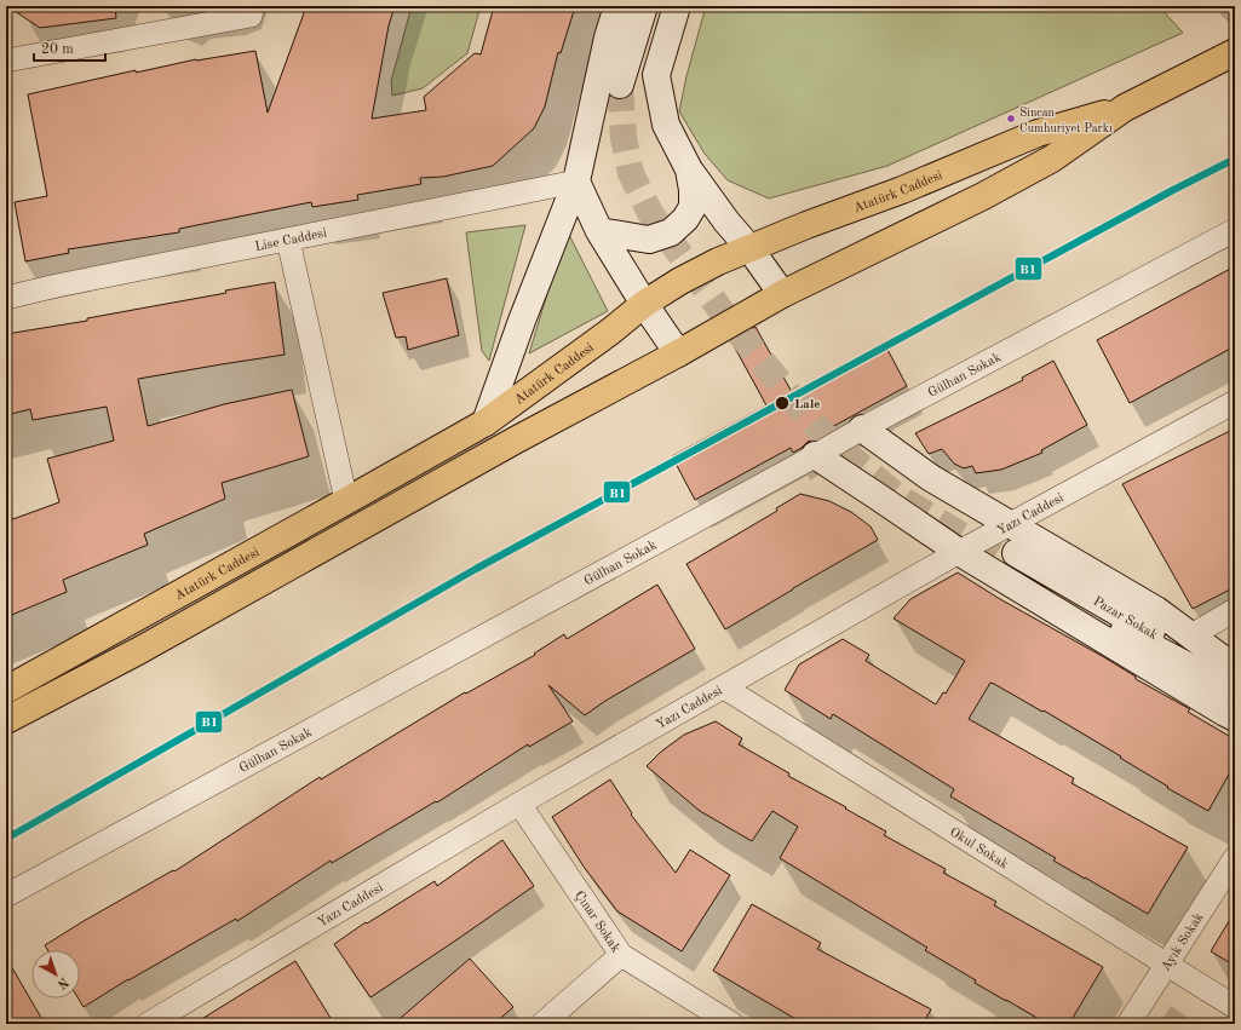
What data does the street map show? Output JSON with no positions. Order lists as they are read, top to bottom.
{
  "streets": {
    "main road": ["Atatürk Caddesi", "Pazar Sokak"],
    "street": [
      "Lise Caddesi",
      "Gülhan Sokak",
      "Yazı Caddesi",
      "Okul Sokak",
      "Çınar Sokak",
      "Ayık Sokak"
    ]
  },
  "crossings": [
    ["Yazı Caddesi", "Okul Sokak"],
    ["Yazı Caddesi", "Çınar Sokak"],
    ["Okul Sokak", "Ayık Sokak"]
  ],
  "places": ["Sincan Cumhuriyet Parkı", "Lale"],
  "lines": ["transit line B1"],
  "scale_bar": "20 m",
  "north": "bottom right"
}
